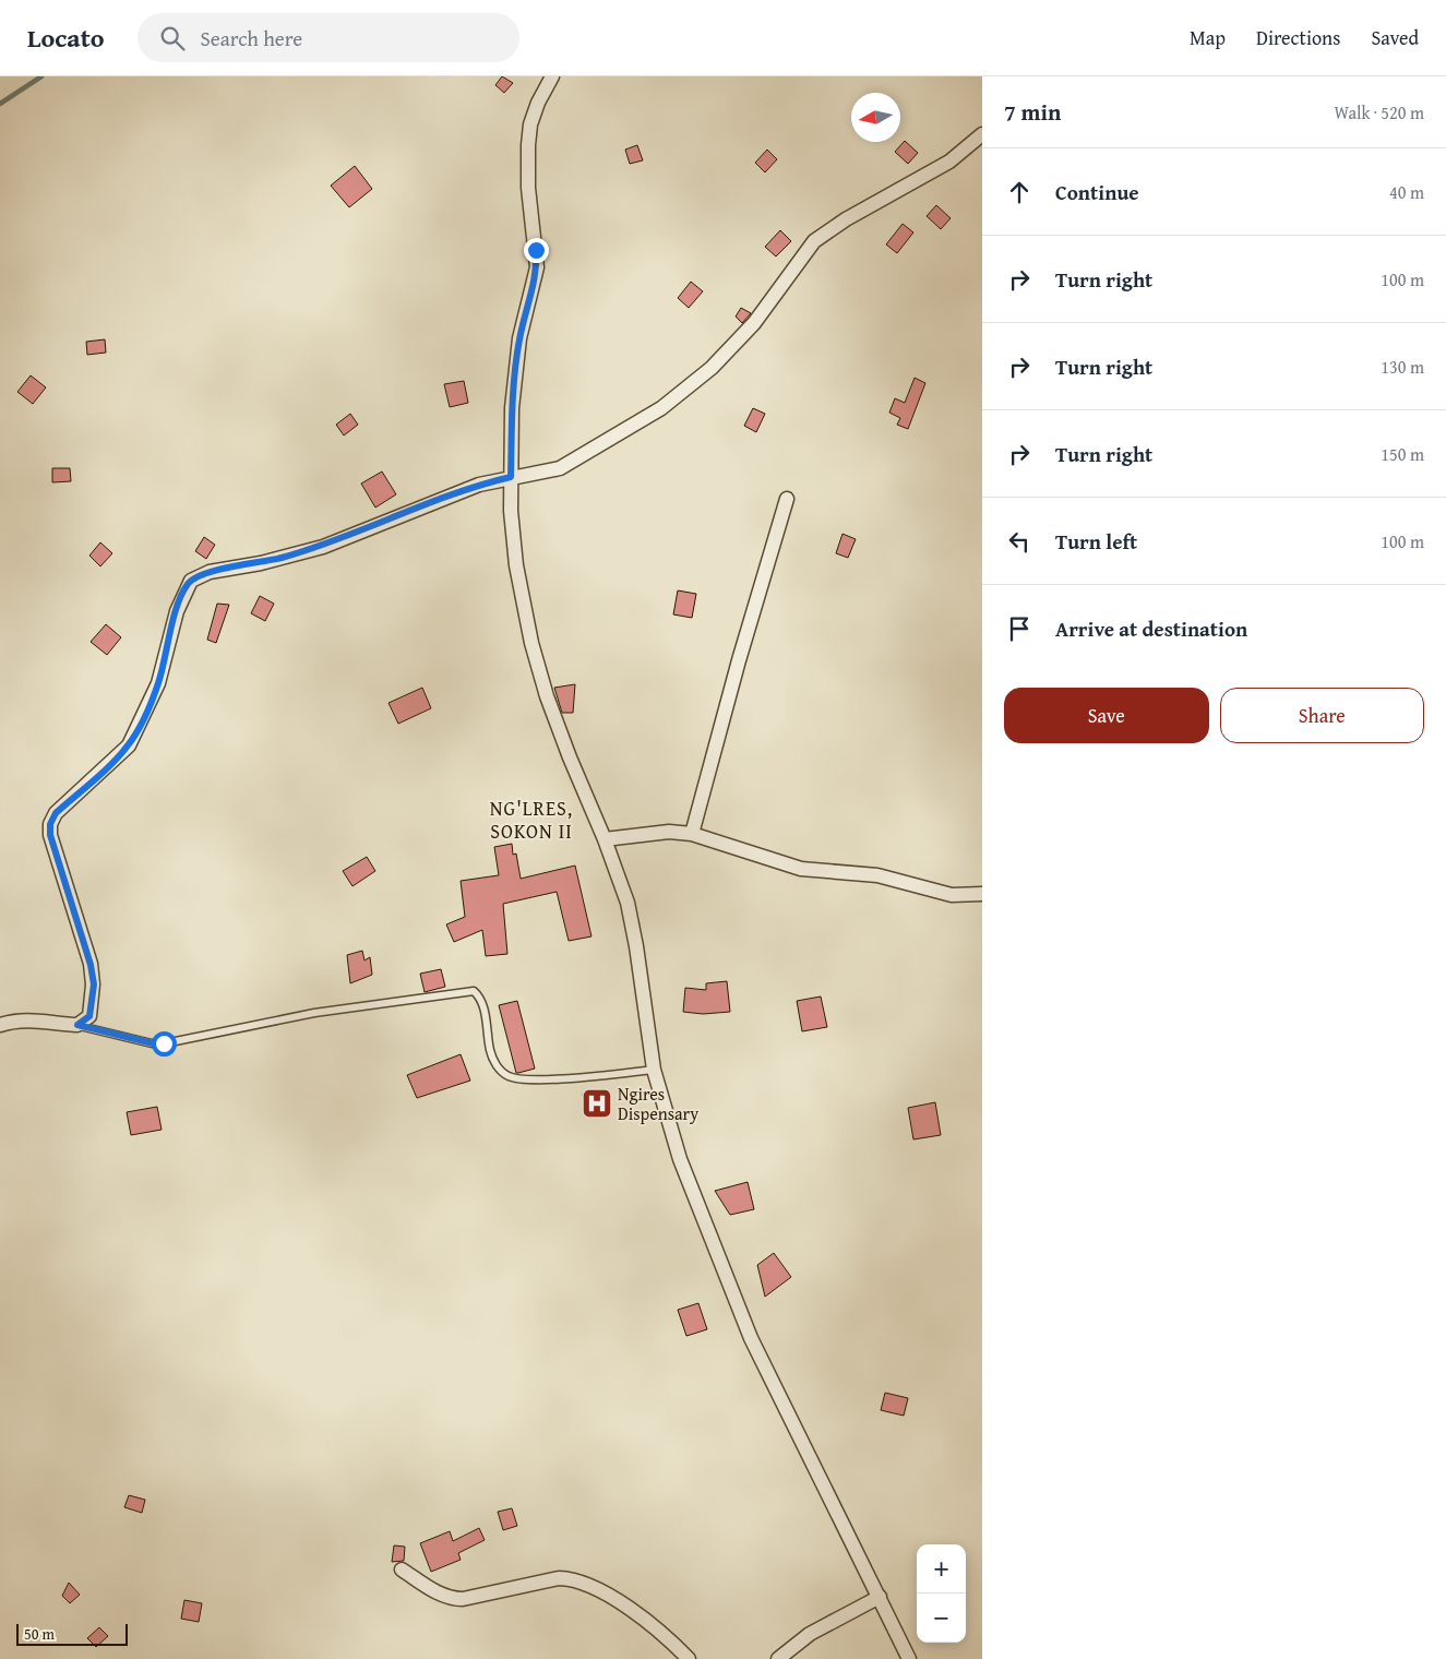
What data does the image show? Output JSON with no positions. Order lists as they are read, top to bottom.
{
  "districts": ["NG'LRES, SOKON II"],
  "places": {
    "hospital": ["Ngires Dispensary"]
  },
  "scale_bar": "50 m",
  "north": "left",
  "page": {
    "header": "Locato",
    "search": "Search here",
    "nav": ["Map", "Directions", "Saved"],
    "heading": ["7 min", "Walk · 520 m"],
    "list": [
      ["Continue", "40 m"],
      ["Turn right", "100 m"],
      ["Turn right", "130 m"],
      ["Turn right", "150 m"],
      ["Turn left", "100 m"],
      "Arrive at destination"
    ],
    "buttons": ["Save", "Share"],
    "map_buttons": ["+", "−"],
    "scale": "50 m"
  }
}
